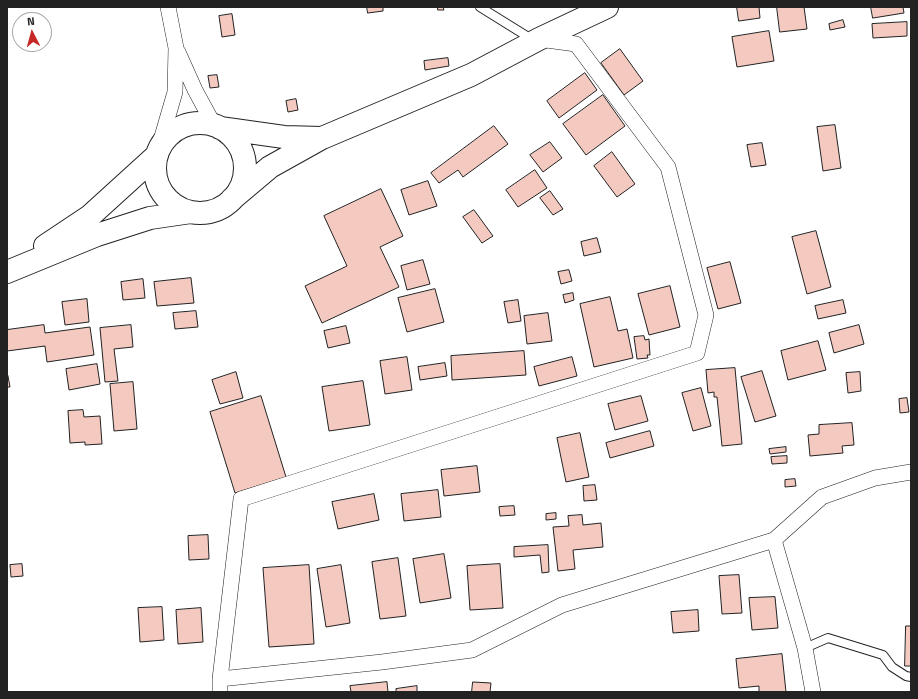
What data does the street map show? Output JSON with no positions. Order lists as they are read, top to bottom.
{
  "north": "top"
}
